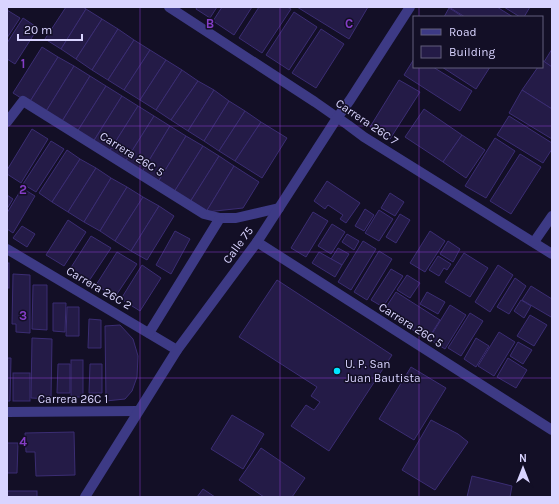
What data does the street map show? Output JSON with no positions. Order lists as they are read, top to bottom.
{
  "streets": {
    "street": [
      "Carrera 26C 7",
      "Carrera 26C 5",
      "Calle 75",
      "Carrera 26C 2",
      "Carrera 26C 1"
    ]
  },
  "crossings": [
    ["Carrera 26C 7", "Calle 75"],
    ["Carrera 26C 5", "Calle 75"],
    ["Calle 75", "Carrera 26C 2"],
    ["Calle 75", "Carrera 26C 1"]
  ],
  "places": ["U. P. San Juan Bautista"],
  "legend": ["Road", "Building"],
  "scale_bar": "20 m",
  "north": "top",
  "grid": {
    "columns": ["B", "C"],
    "rows": [
      "1",
      "2",
      "3",
      "4"
    ]
  }
}
